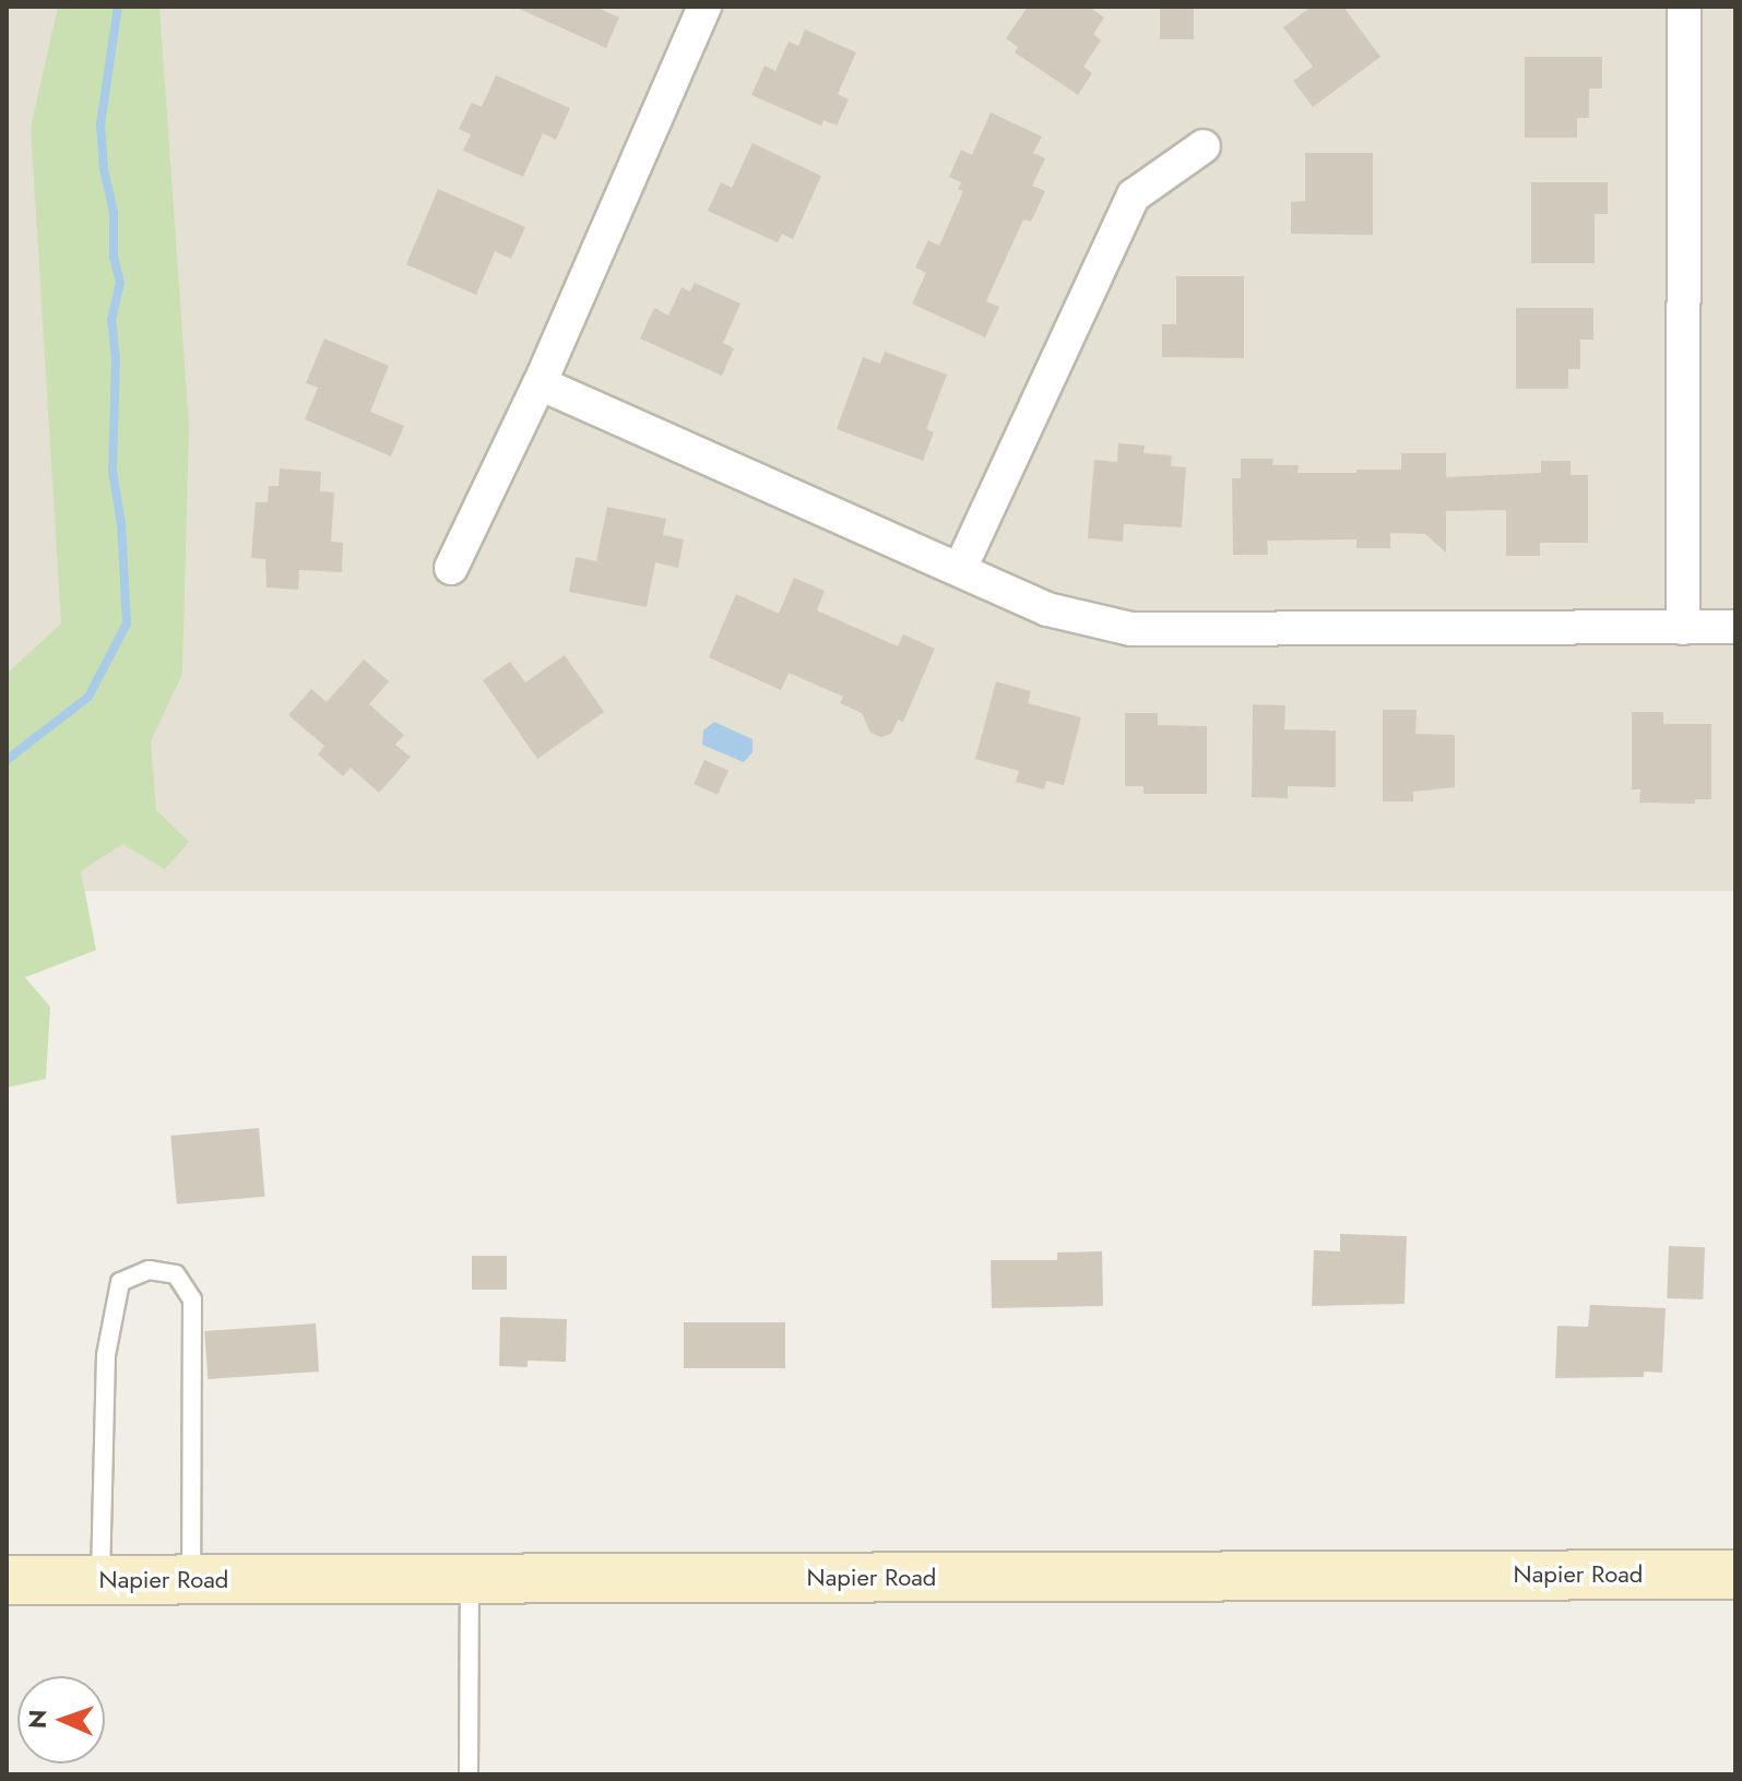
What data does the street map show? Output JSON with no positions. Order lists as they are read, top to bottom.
{
  "streets": {
    "street": ["Napier Road"]
  },
  "north": "left"
}
